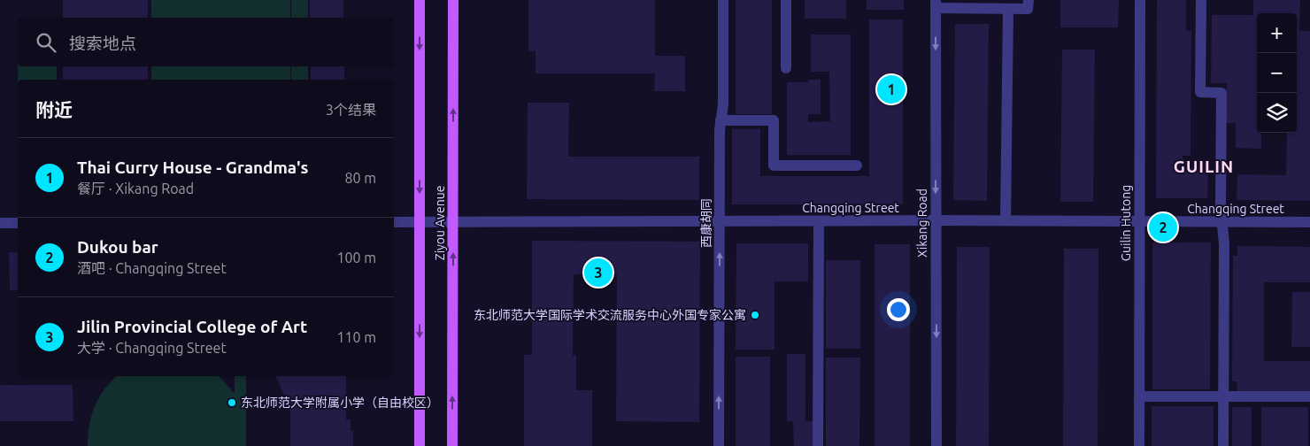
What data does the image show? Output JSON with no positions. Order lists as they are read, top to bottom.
{
  "streets": {
    "main road": ["Ziyou Avenue"],
    "street": [
      "Changqing Street",
      "西康胡同",
      "Xikang Road",
      "Guilin Hutong"
    ]
  },
  "crossings": [
    ["Changqing Street", "Ziyou Avenue"],
    ["Changqing Street", "西康胡同"],
    ["Changqing Street", "Xikang Road"],
    ["Changqing Street", "Guilin Hutong"]
  ],
  "districts": ["GUILIN"],
  "places": ["东北师范大学国际学术交流服务中心外国专家公寓", "东北师范大学附属小学（自由校区）"],
  "page": {
    "map_buttons": ["+", "−"],
    "search": "搜索地点",
    "pins": ["1", "2", "3"],
    "heading": ["附近", "3个结果"],
    "list": [
      {
        "mark": "1",
        "name": "Thai Curry House - Grandma's",
        "note": "餐厅 · Xikang Road",
        "value": "80 m"
      },
      {
        "mark": "2",
        "name": "Dukou bar",
        "note": "酒吧 · Changqing Street",
        "value": "100 m"
      },
      {
        "mark": "3",
        "name": "Jilin Provincial College of Art",
        "note": "大学 · Changqing Street",
        "value": "110 m"
      }
    ]
  }
}
